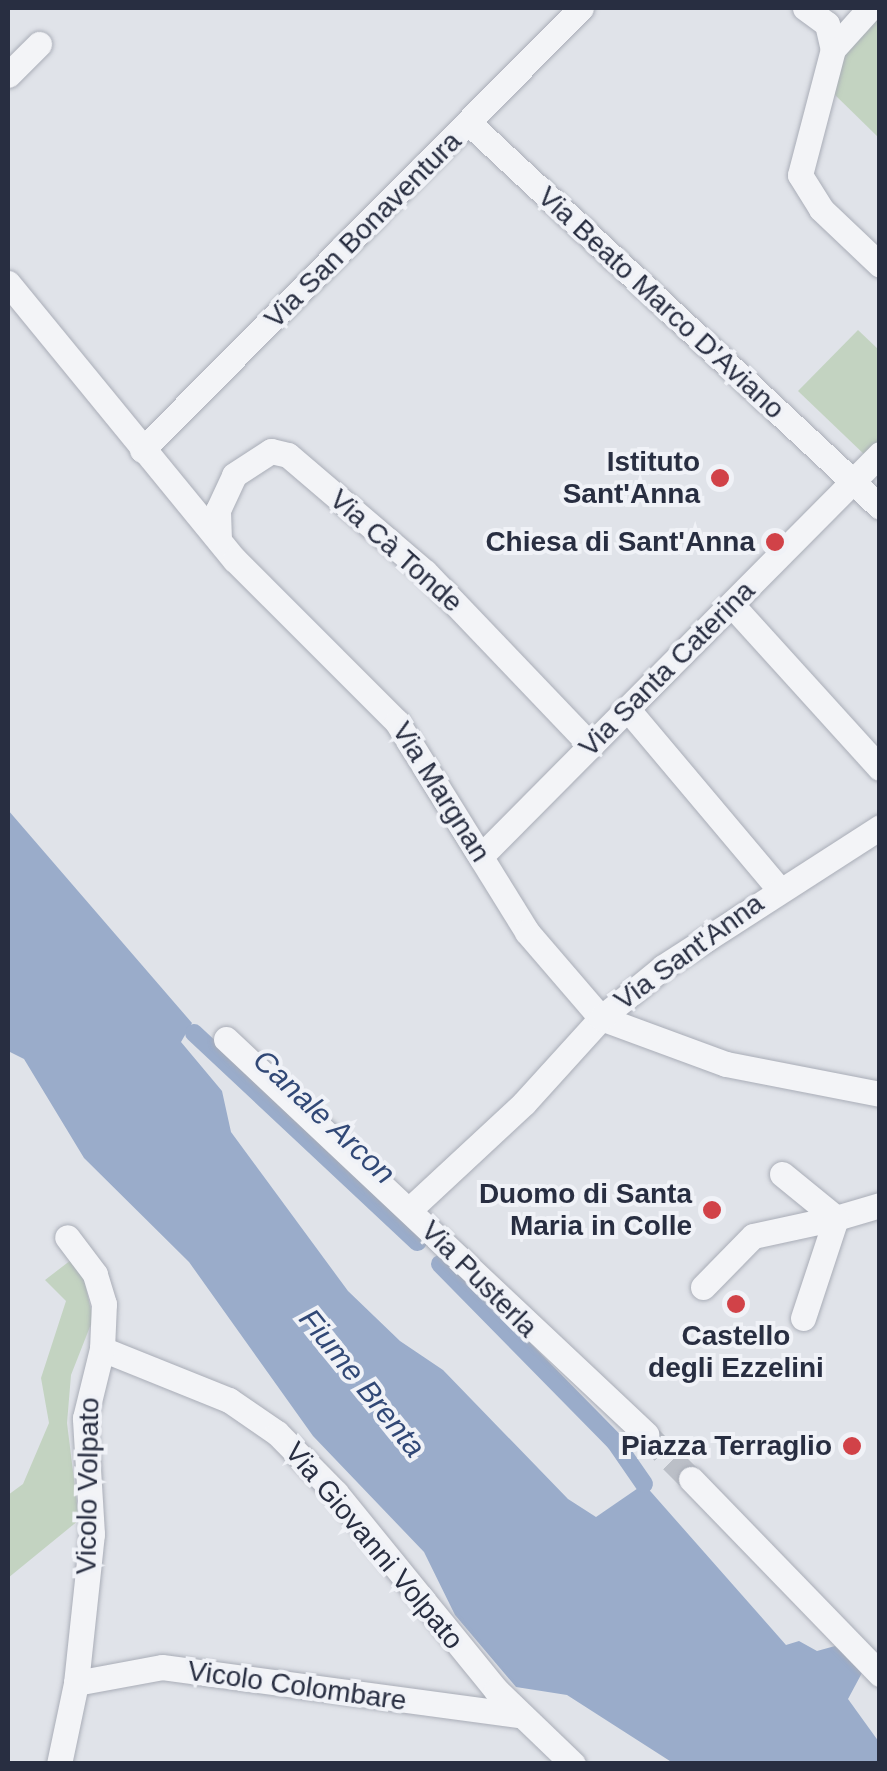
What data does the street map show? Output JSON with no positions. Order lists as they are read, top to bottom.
{
  "streets": {
    "street": [
      "Via San Bonaventura",
      "Via Beato Marco D'Aviano",
      "Via Cà Tonde",
      "Via Santa Caterina",
      "Via Margnan",
      "Via Sant'Anna",
      "Via Pusterla",
      "Vicolo Volpato",
      "Via Giovanni Volpato",
      "Vicolo Colombare"
    ]
  },
  "crossings": [
    ["Via San Bonaventura", "Via Beato Marco D'Aviano"],
    ["Via San Bonaventura", "Via Margnan"],
    ["Via Beato Marco D'Aviano", "Via Santa Caterina"],
    ["Via Cà Tonde", "Via Santa Caterina"],
    ["Via Cà Tonde", "Via Margnan"],
    ["Via Santa Caterina", "Via Margnan"],
    ["Via Santa Caterina", "Via Sant'Anna"],
    ["Via Margnan", "Via Sant'Anna"],
    ["Via Sant'Anna", "Via Pusterla"],
    ["Vicolo Volpato", "Via Giovanni Volpato"],
    ["Vicolo Volpato", "Vicolo Colombare"],
    ["Via Giovanni Volpato", "Vicolo Colombare"]
  ],
  "water": ["Canale Arcon", "Fiume Brenta"],
  "places": [
    "Istituto Sant'Anna",
    "Chiesa di Sant'Anna",
    "Duomo di Santa Maria in Colle",
    "Castello degli Ezzelini",
    "Piazza Terraglio"
  ]
}
